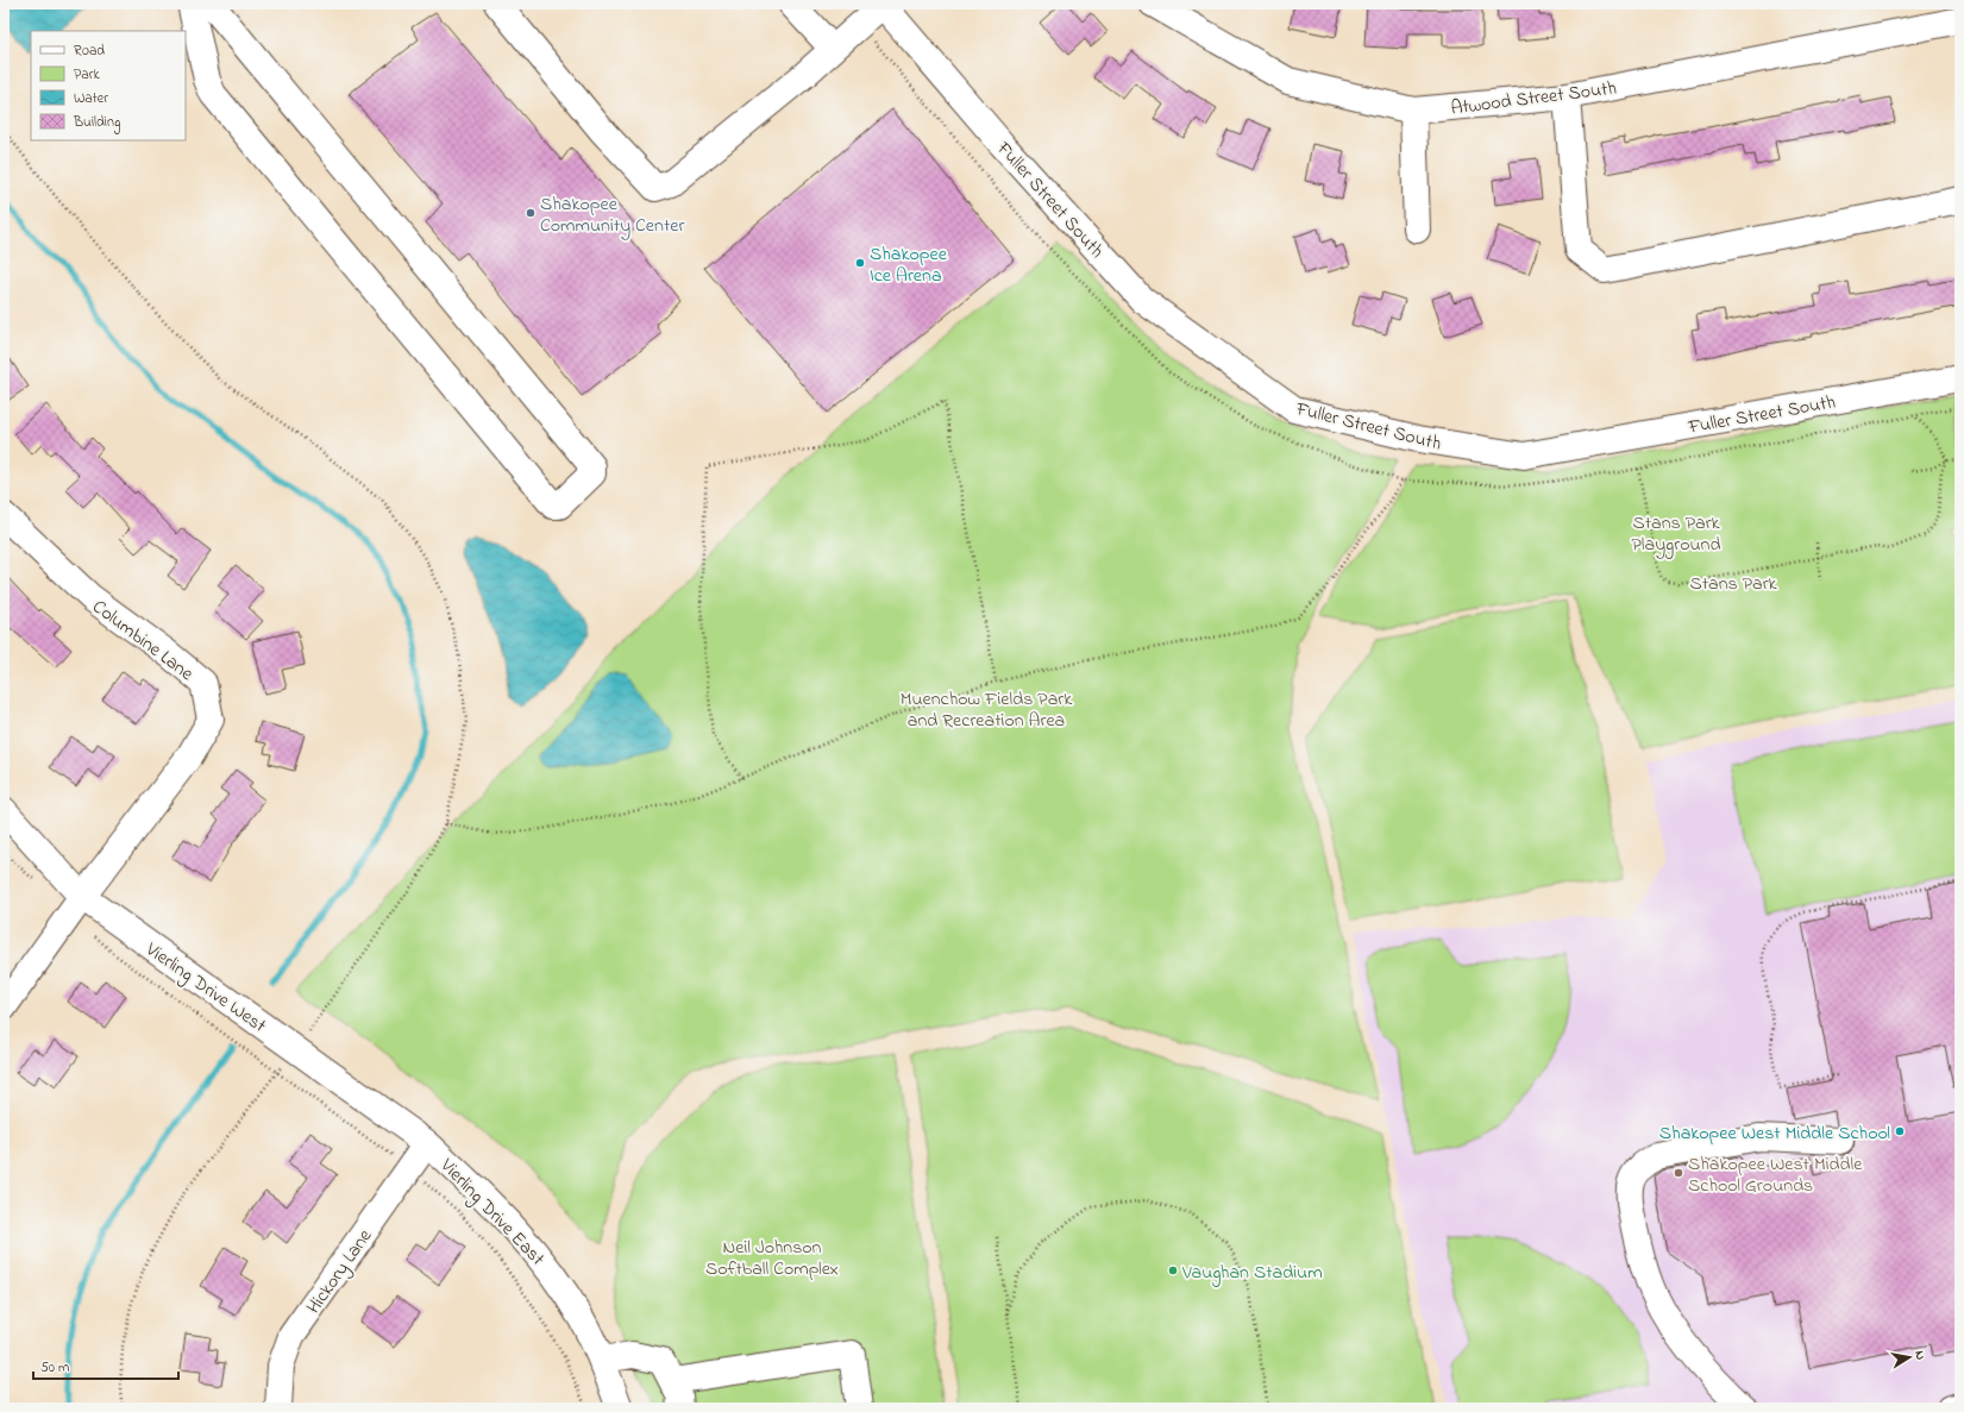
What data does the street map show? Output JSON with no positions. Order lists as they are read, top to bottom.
{
  "streets": {
    "street": [
      "Atwood Street South",
      "Fuller Street South",
      "Columbine Lane",
      "Vierling Drive West",
      "Vierling Drive East",
      "Hickory Lane"
    ]
  },
  "crossings": [
    ["Columbine Lane", "Vierling Drive West"],
    ["Vierling Drive West", "Vierling Drive East"],
    ["Vierling Drive West", "Hickory Lane"],
    ["Vierling Drive East", "Hickory Lane"]
  ],
  "parks": [
    "Stans Park Playground",
    "Stans Park",
    "Muenchow Fields Park and Recreation Area",
    "Neil Johnson Softball Complex"
  ],
  "places": [
    "Shakopee Community Center",
    "Shakopee Ice Arena",
    "Shakopee West Middle School",
    "Shakopee West Middle School Grounds",
    "Vaughan Stadium"
  ],
  "legend": [
    "Road",
    "Park",
    "Water",
    "Building"
  ],
  "scale_bar": "50 m",
  "north": "right"
}
